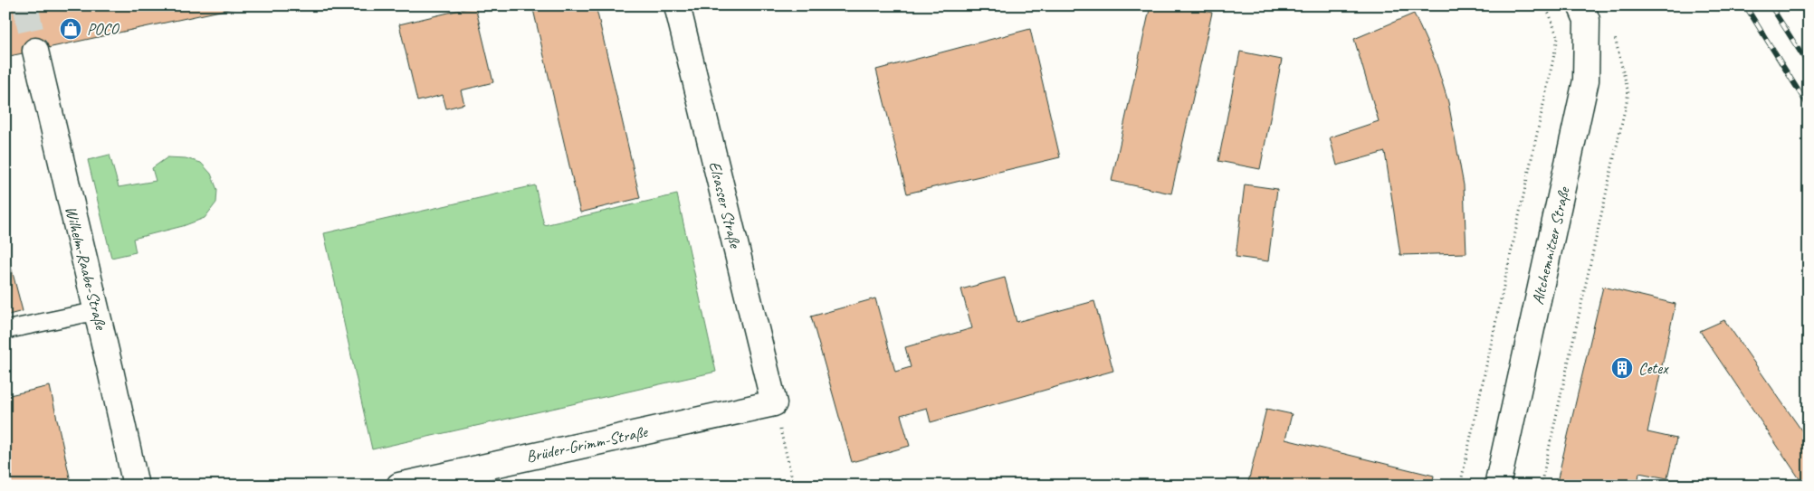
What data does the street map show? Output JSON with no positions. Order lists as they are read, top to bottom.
{
  "streets": {
    "street": [
      "Elsasser Straße",
      "Altchemnitzer Straße",
      "Wilhelm-Raabe-Straße",
      "Brüder-Grimm-Straße"
    ]
  },
  "crossings": [
    ["Elsasser Straße", "Brüder-Grimm-Straße"]
  ],
  "places": {
    "shop": ["POCO"],
    "building": ["Cetex"]
  }
}
